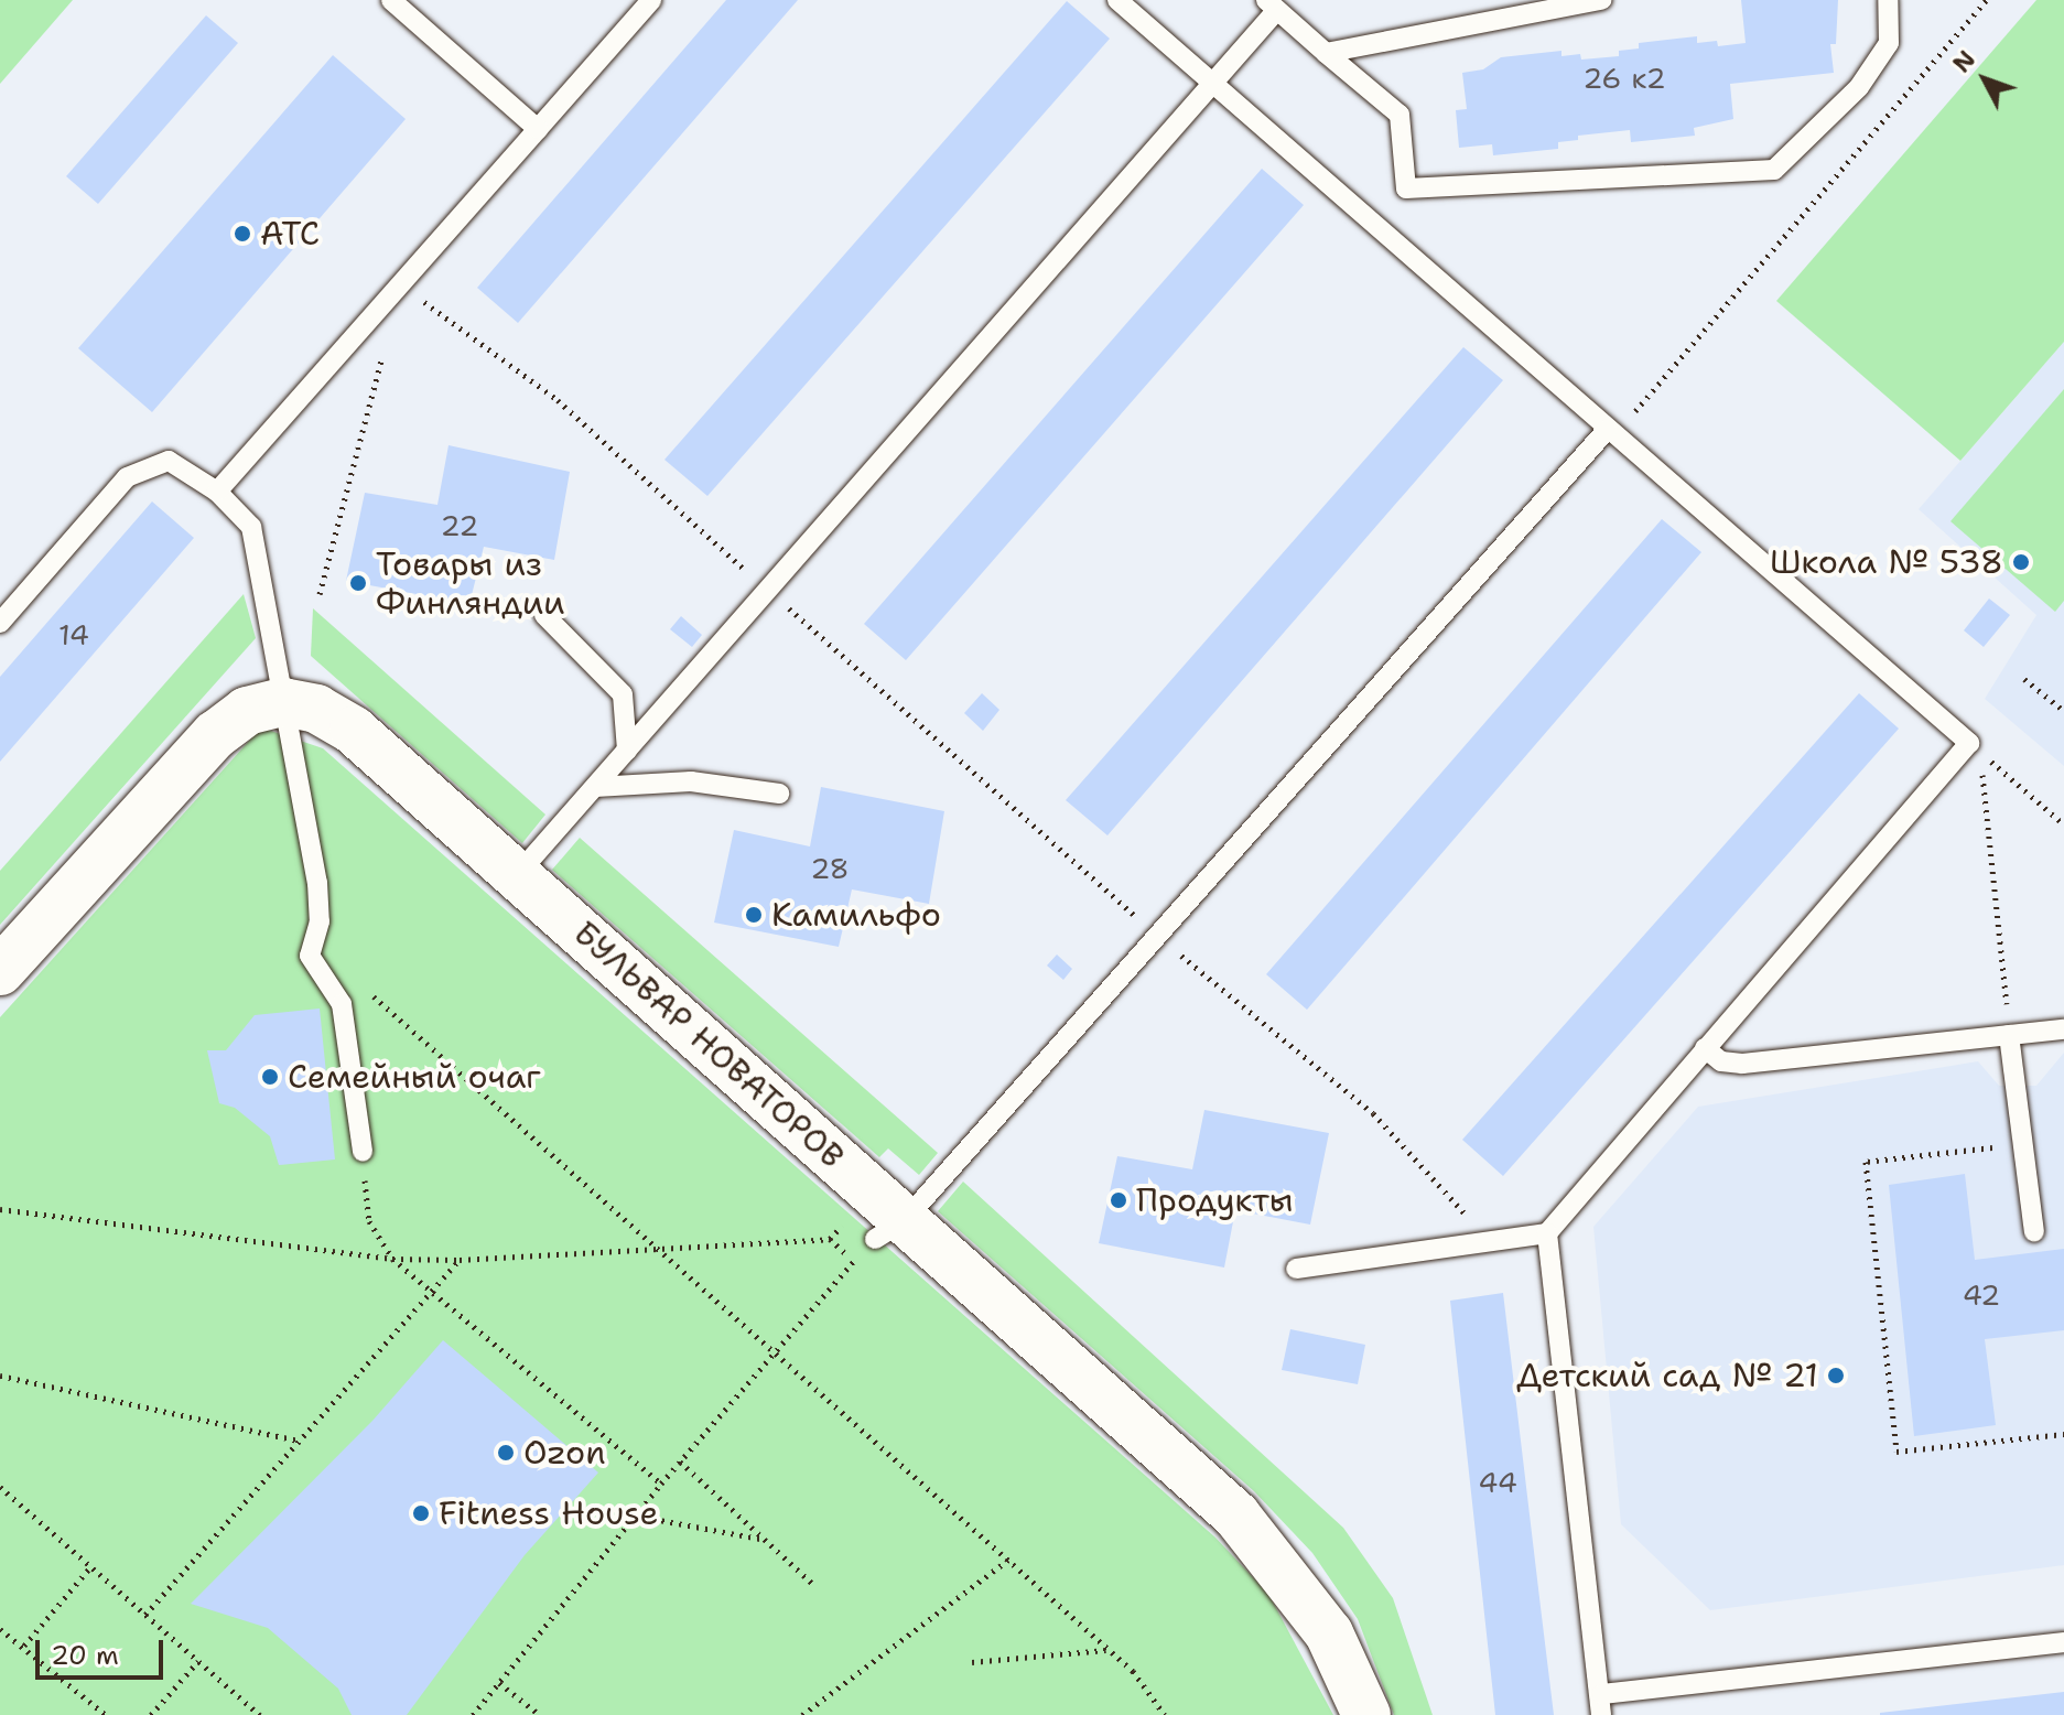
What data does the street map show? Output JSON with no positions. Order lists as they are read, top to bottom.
{
  "streets": {
    "street": ["БУЛЬВАР НОВАТОРОВ"]
  },
  "places": [
    "АТС",
    "Школа № 538",
    "Товары из Финляндии",
    "Камильфо",
    "Семейный очаг",
    "Продукты",
    "Детский сад № 21",
    "Ozon",
    "Fitness House"
  ],
  "house_numbers": [
    "26 к2",
    "22",
    "14",
    "28",
    "42",
    "44"
  ],
  "scale_bar": "20 m",
  "north": "top left"
}
